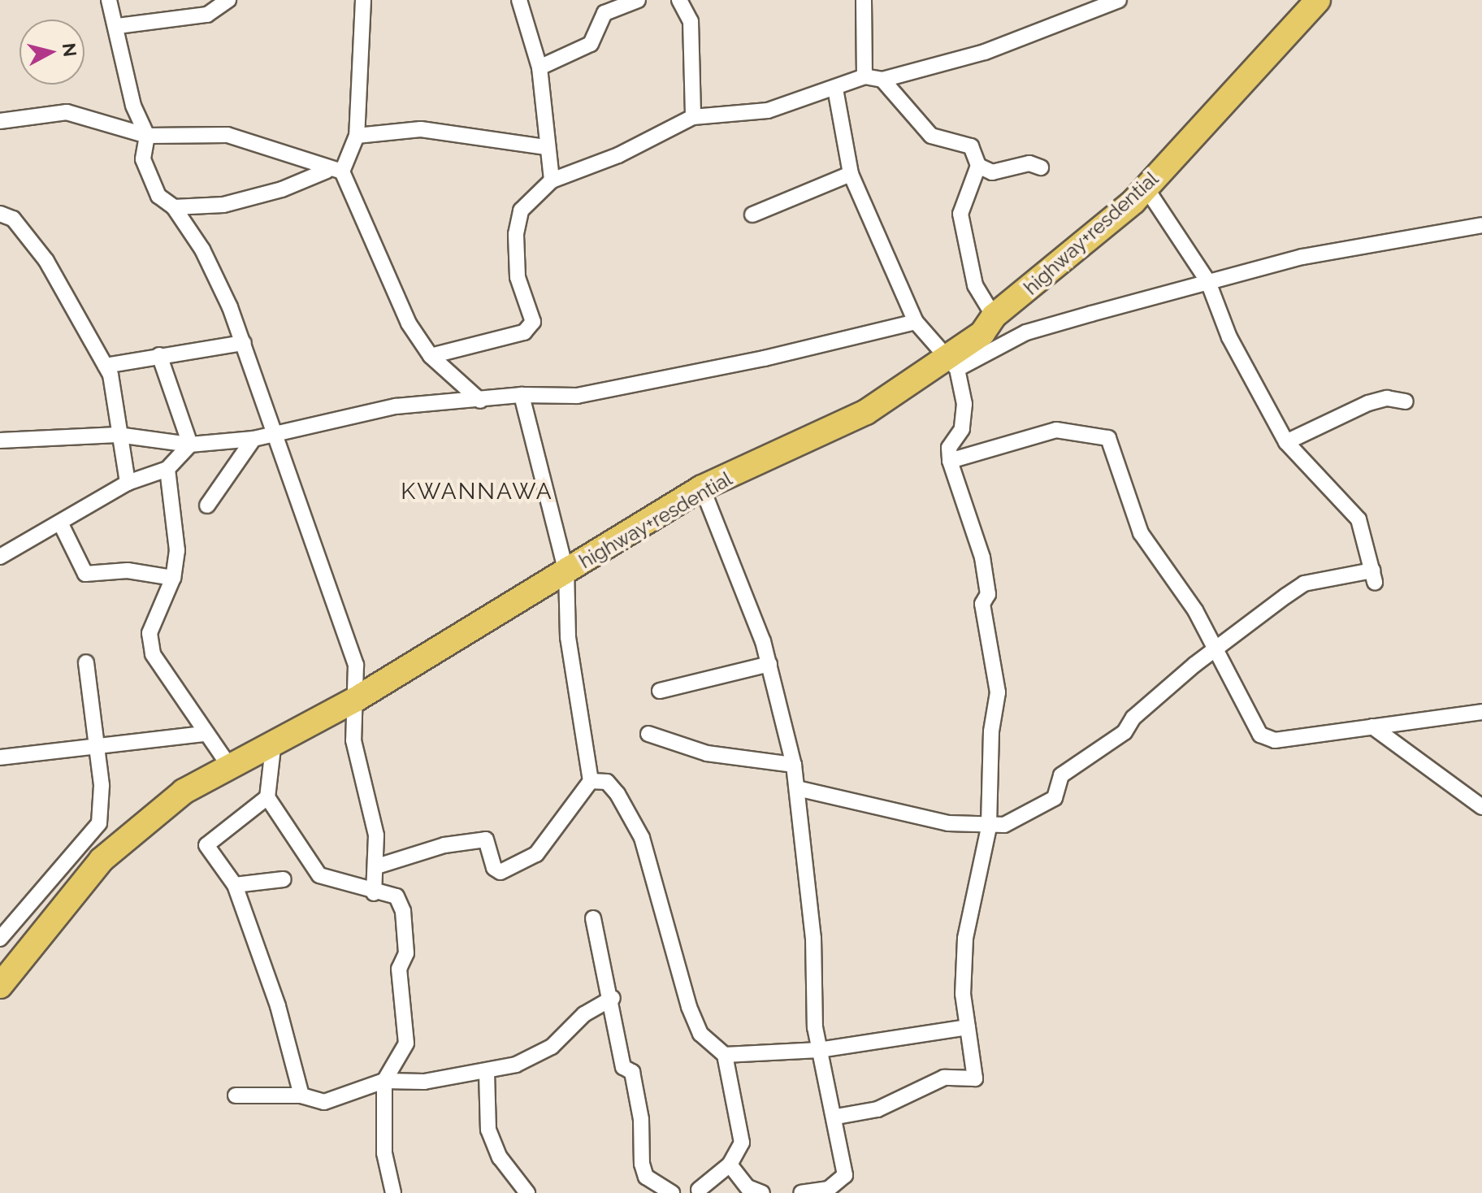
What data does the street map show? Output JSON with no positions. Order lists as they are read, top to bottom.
{
  "streets": {
    "highway": ["highway+resdential"]
  },
  "districts": ["KWANNAWA"],
  "north": "right"
}
